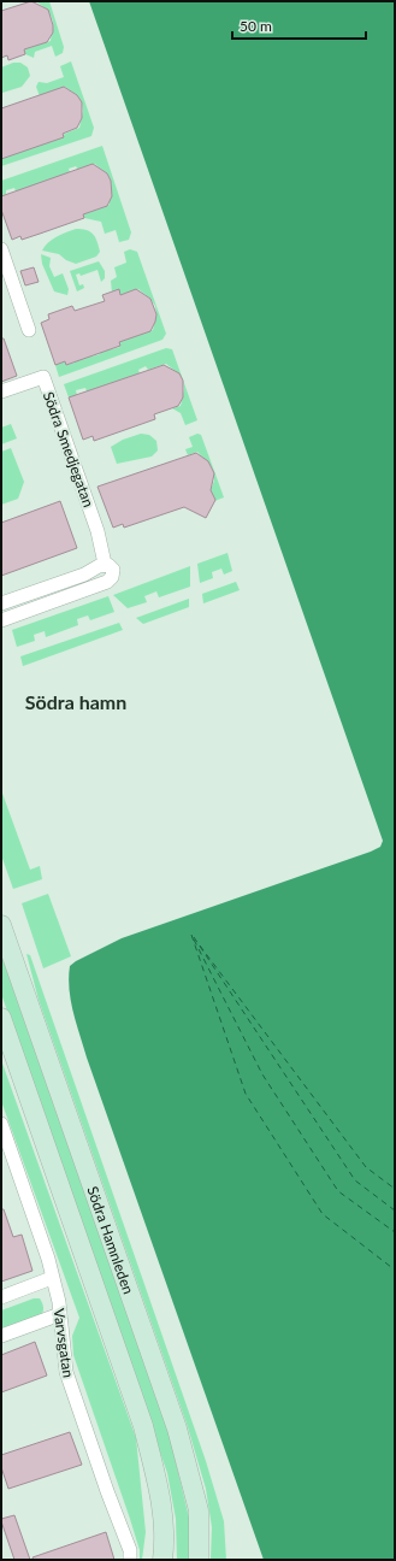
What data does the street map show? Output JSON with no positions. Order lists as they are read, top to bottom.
{
  "streets": {
    "main road": ["Södra Hamnleden"],
    "street": ["Södra Smedjegatan", "Varvsgatan"]
  },
  "districts": ["Södra hamn"],
  "scale_bar": "50 m"
}
